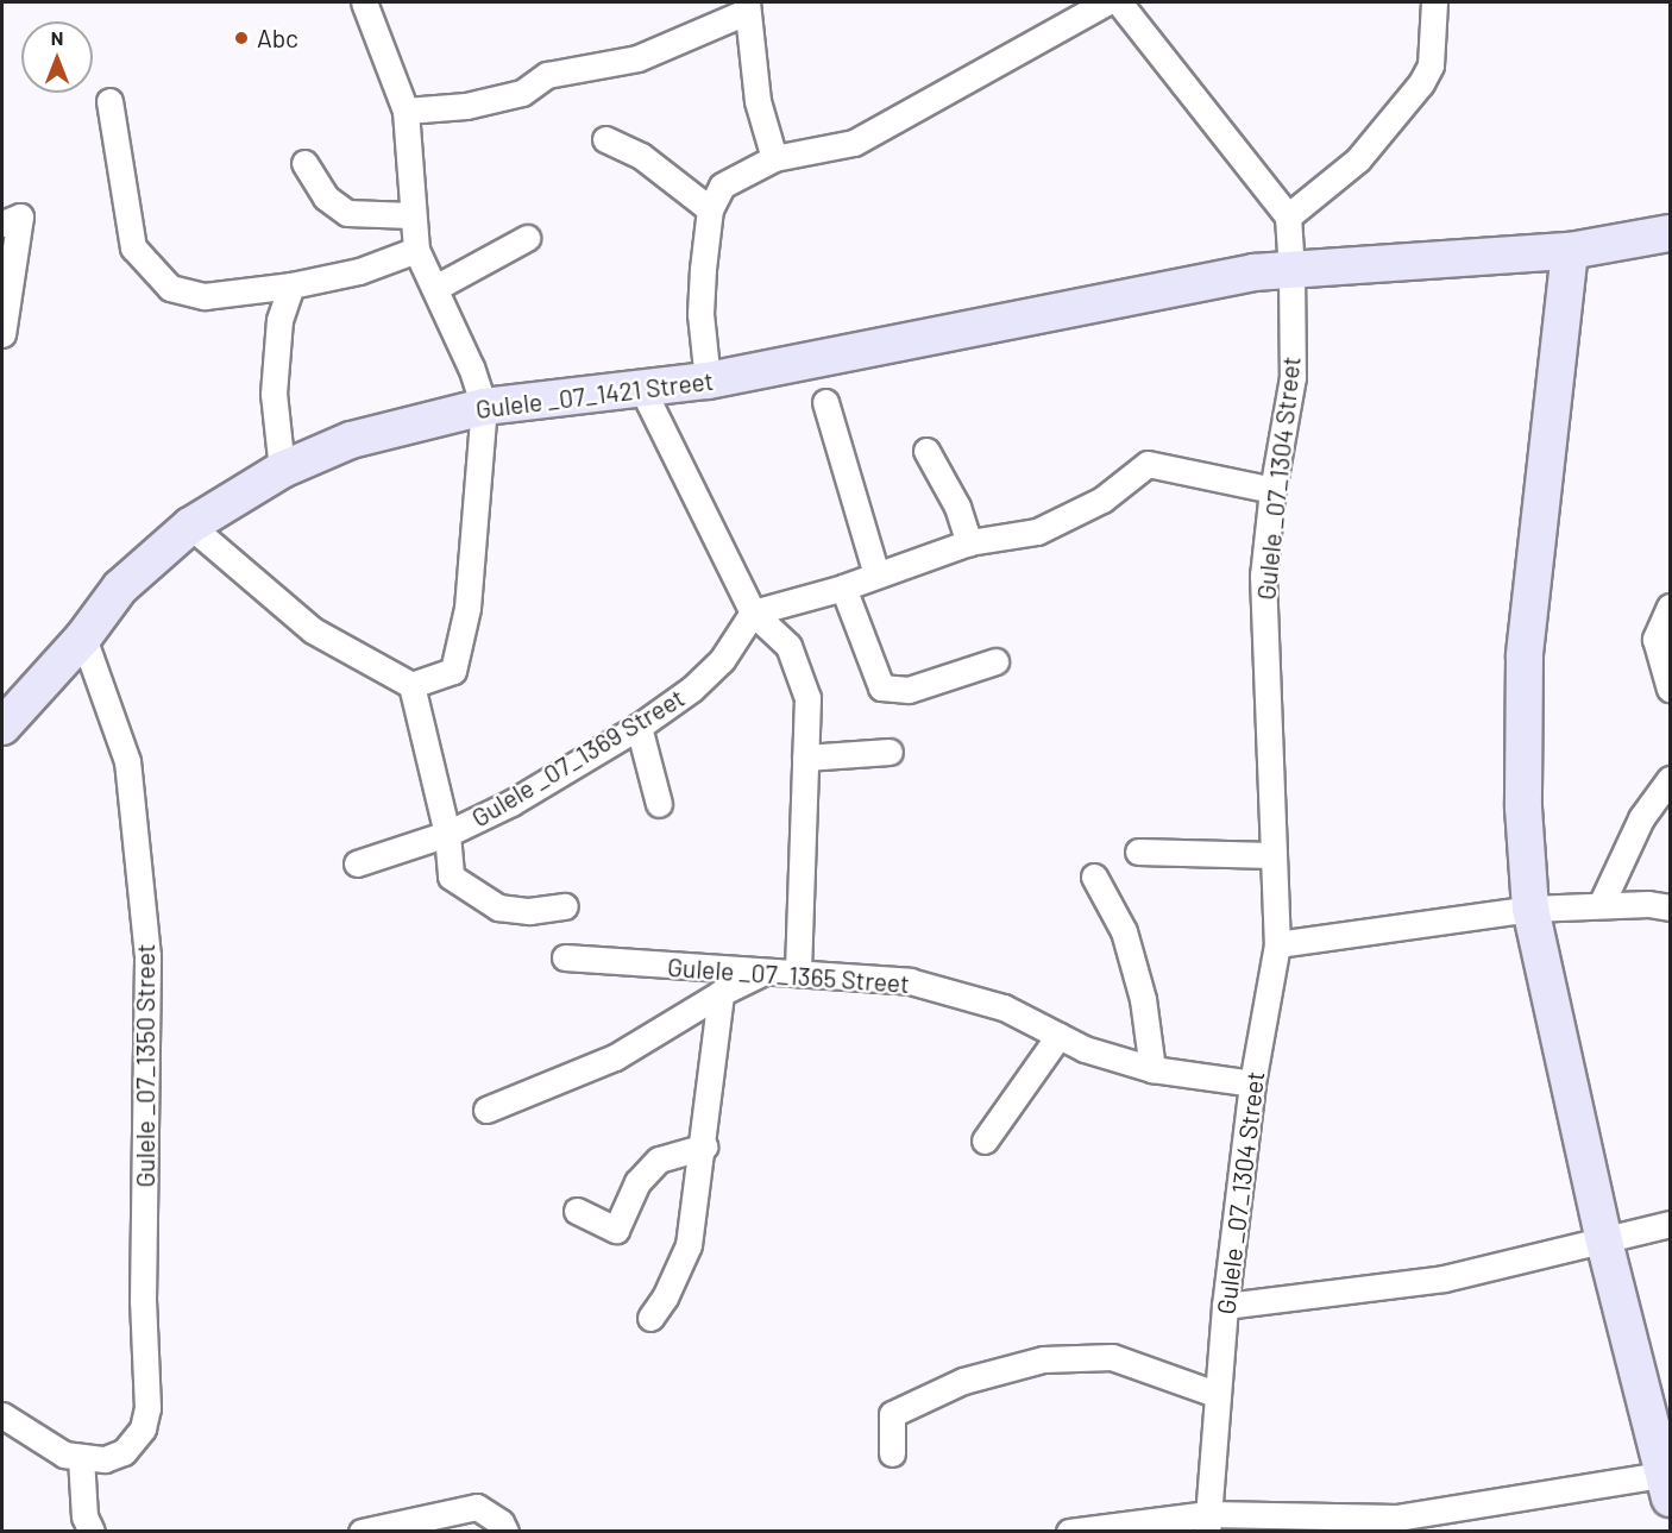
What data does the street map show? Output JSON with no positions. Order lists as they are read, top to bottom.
{
  "streets": {
    "main road": ["Gulele _07_1421 Street"],
    "street": [
      "Gulele _07_1304 Street",
      "Gulele _07_1369 Street",
      "Gulele _07_1365 Street",
      "Gulele _07_1350 Street"
    ]
  },
  "crossings": [
    ["Gulele _07_1421 Street", "Gulele _07_1304 Street"],
    ["Gulele _07_1421 Street", "Gulele _07_1350 Street"],
    ["Gulele _07_1304 Street", "Gulele _07_1365 Street"]
  ],
  "places": ["Abc"],
  "north": "top"
}
